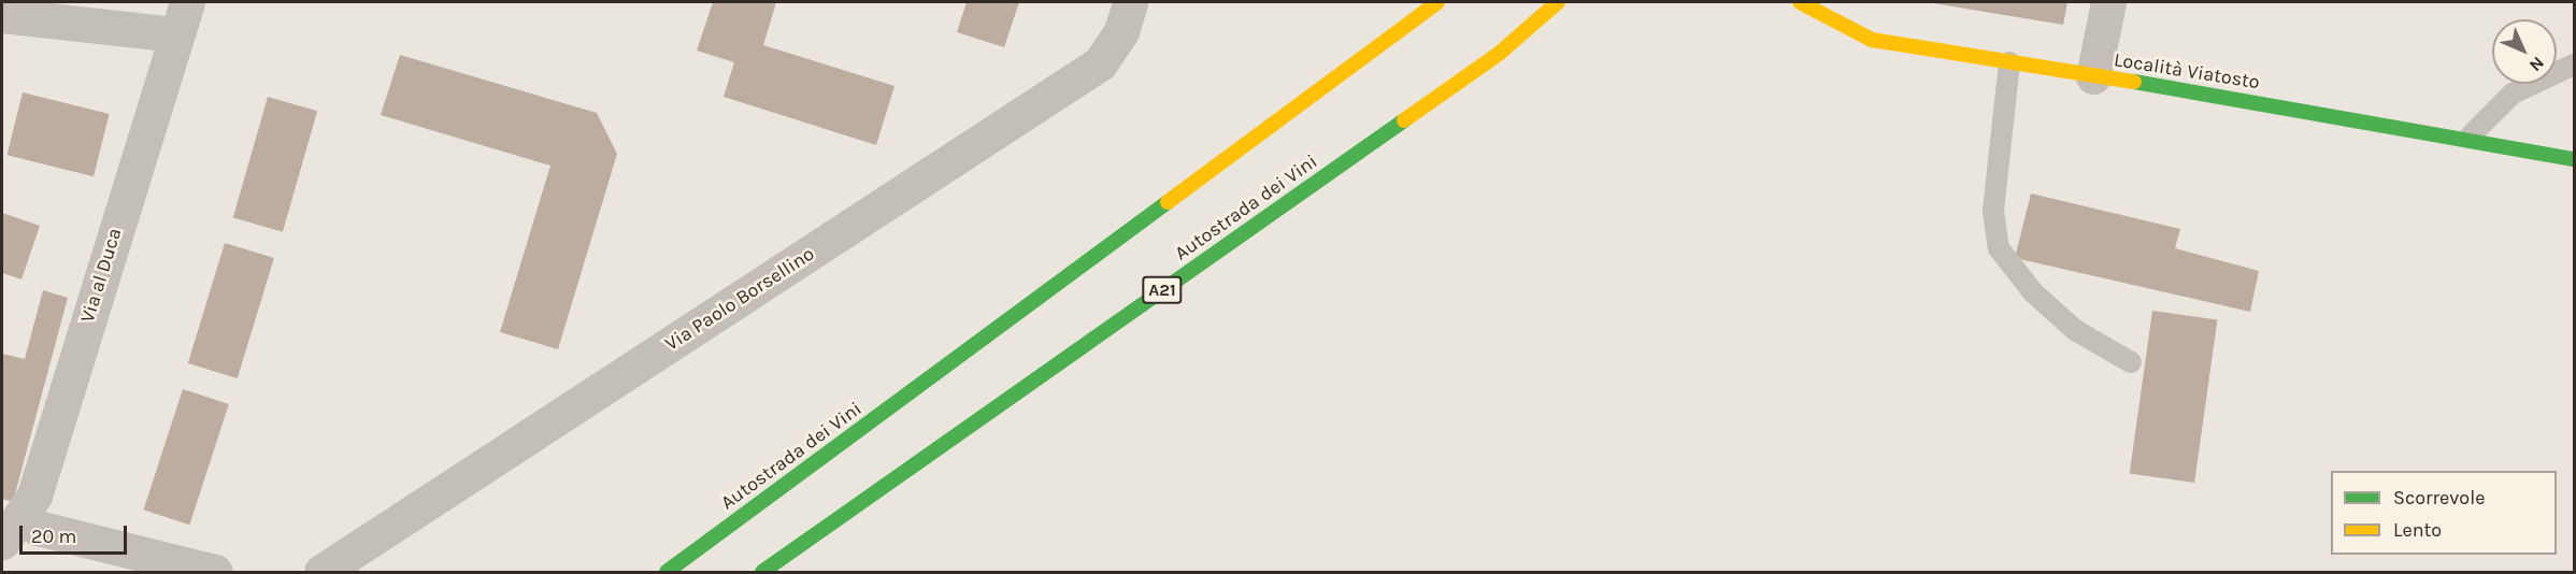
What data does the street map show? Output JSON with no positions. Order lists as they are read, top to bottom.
{
  "streets": {
    "main road": ["Località Viatosto", "Autostrada dei Vini", "A21"],
    "street": ["Via al Duca", "Via Paolo Borsellino"]
  },
  "legend": ["Scorrevole", "Lento"],
  "scale_bar": "20 m",
  "north": "bottom right"
}
